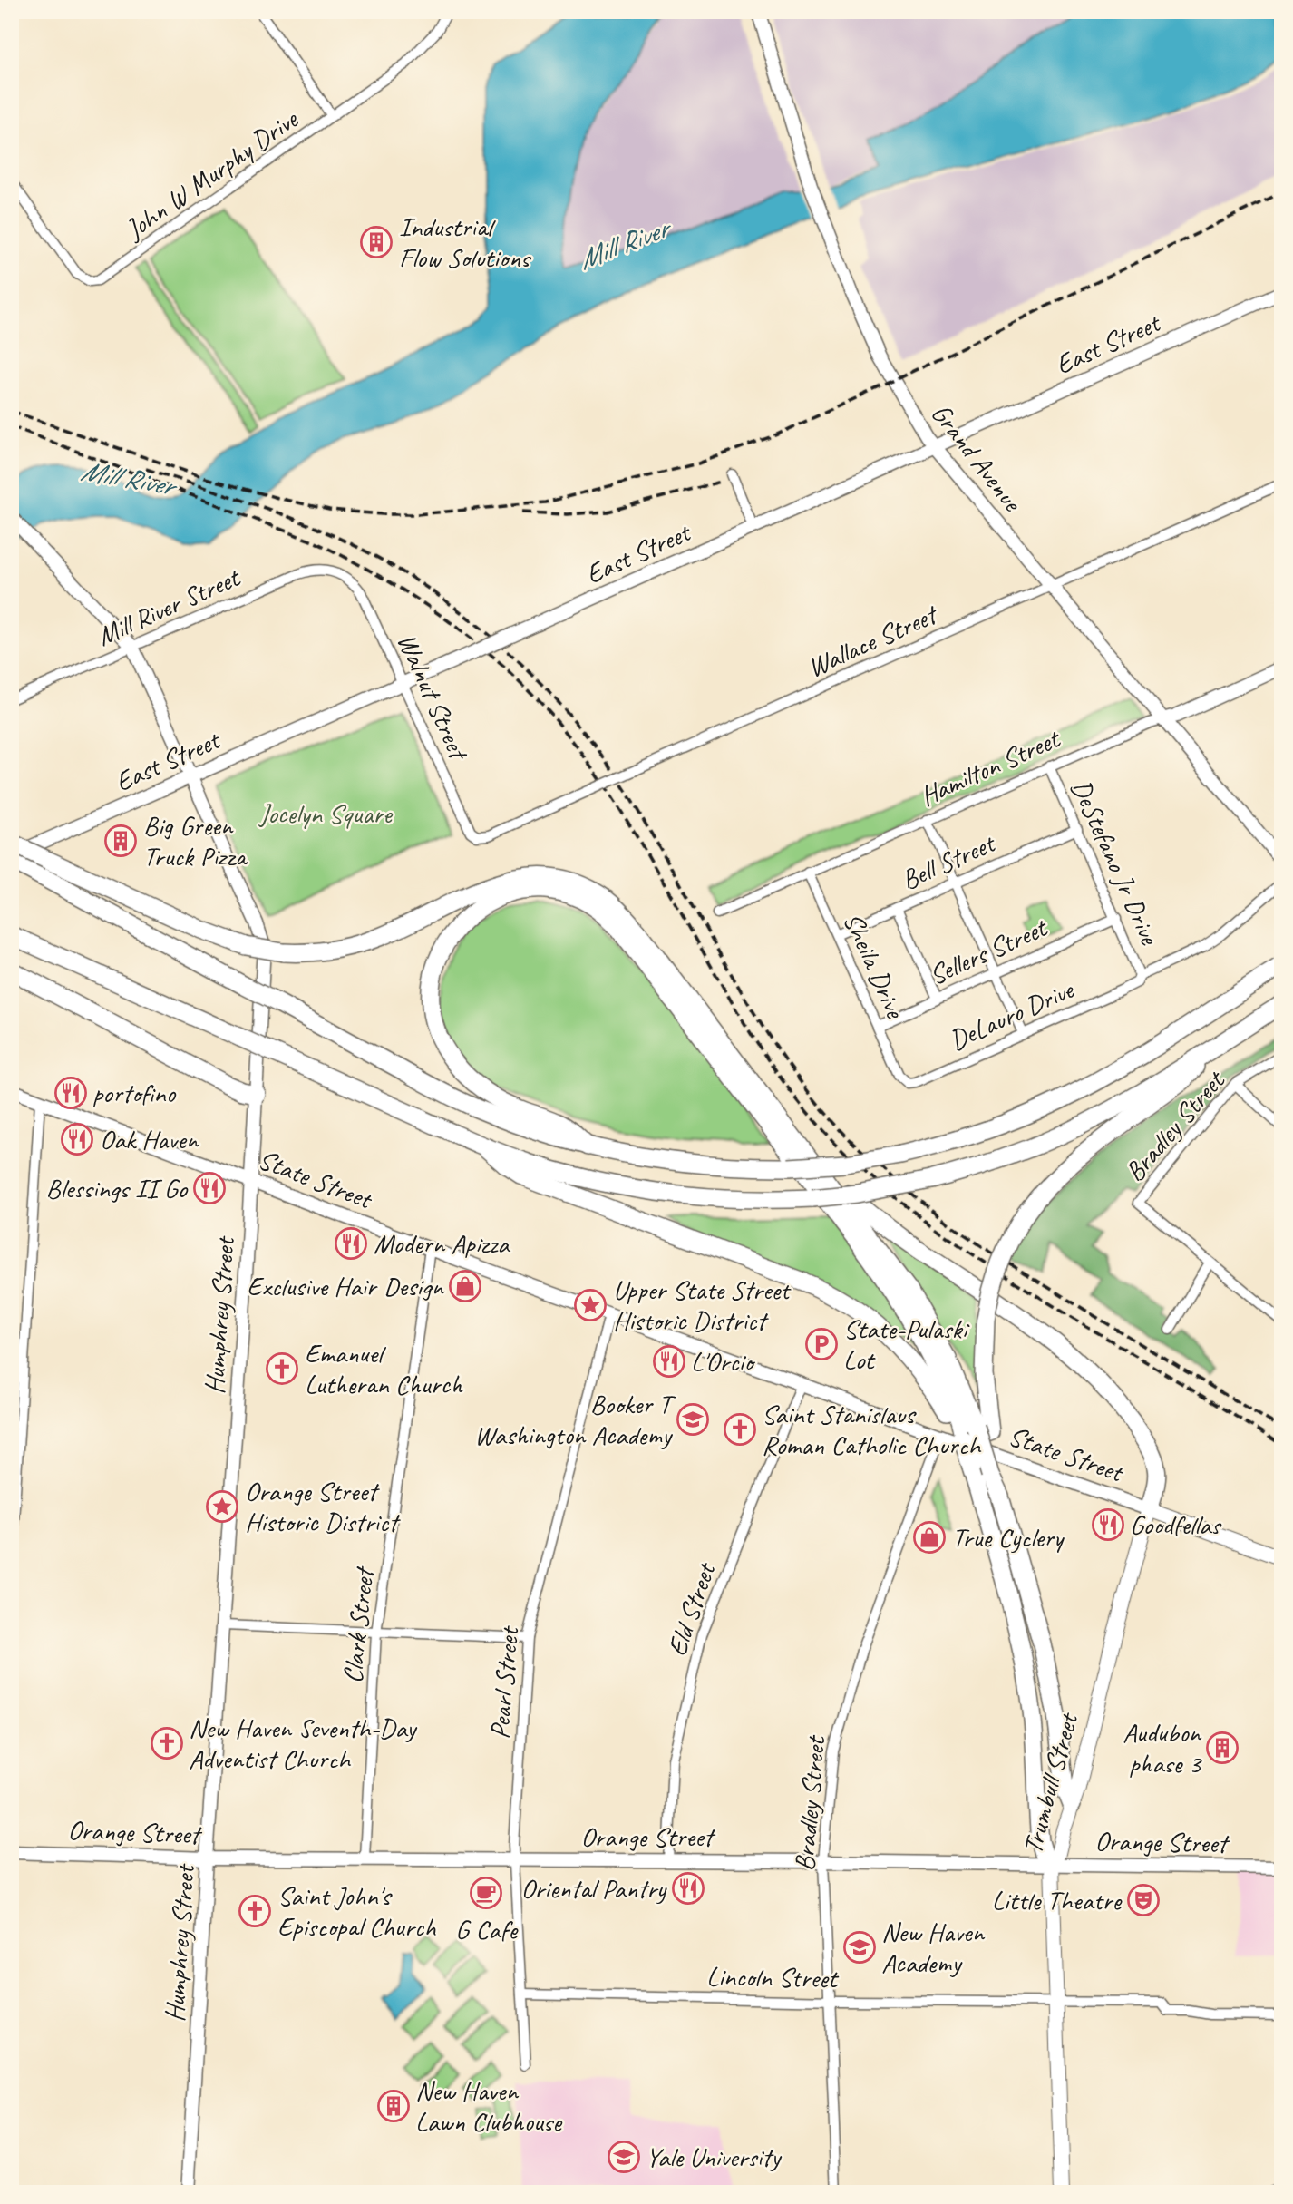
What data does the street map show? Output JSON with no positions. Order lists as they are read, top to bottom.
{
  "streets": {
    "main road": [
      "East Street",
      "Grand Avenue",
      "Hamilton Street",
      "State Street",
      "Humphrey Street",
      "Trumbull Street",
      "Orange Street"
    ],
    "street": [
      "John W Murphy Drive",
      "Mill River Street",
      "Wallace Street",
      "Walnut Street",
      "Bell Street",
      "DeStefano Jr Drive",
      "Sellers Street",
      "Sheila Drive",
      "DeLauro Drive",
      "Bradley Street",
      "Eld Street",
      "Clark Street",
      "Pearl Street",
      "Lincoln Street"
    ]
  },
  "crossings": [
    ["East Street", "Grand Avenue"],
    ["East Street", "Walnut Street"],
    ["East Street", "Humphrey Street"],
    ["Grand Avenue", "Wallace Street"],
    ["Grand Avenue", "Hamilton Street"],
    ["Mill River Street", "Walnut Street"],
    ["Mill River Street", "Humphrey Street"],
    ["Wallace Street", "Walnut Street"],
    ["Hamilton Street", "DeStefano Jr Drive"],
    ["Hamilton Street", "Sheila Drive"],
    ["Bell Street", "DeStefano Jr Drive"],
    ["Bell Street", "Sheila Drive"],
    ["DeStefano Jr Drive", "Sellers Street"],
    ["DeStefano Jr Drive", "DeLauro Drive"],
    ["Sellers Street", "Sheila Drive"],
    ["Sheila Drive", "DeLauro Drive"],
    ["Bradley Street", "State Street"],
    ["Bradley Street", "Orange Street"],
    ["Bradley Street", "Lincoln Street"],
    ["State Street", "Humphrey Street"],
    ["State Street", "Eld Street"],
    ["State Street", "Clark Street"],
    ["State Street", "Pearl Street"],
    ["State Street", "Trumbull Street"],
    ["Humphrey Street", "Orange Street"],
    ["Eld Street", "Orange Street"],
    ["Clark Street", "Orange Street"],
    ["Pearl Street", "Orange Street"],
    ["Pearl Street", "Lincoln Street"],
    ["Trumbull Street", "Orange Street"],
    ["Trumbull Street", "Lincoln Street"]
  ],
  "water": ["Mill River"],
  "parks": ["Jocelyn Square"],
  "places": {
    "building": [
      "Industrial Flow Solutions",
      "Big Green Truck Pizza",
      "Audubon phase 3",
      "New Haven Lawn Clubhouse"
    ],
    "restaurant": [
      "portofino",
      "Oak Haven",
      "Blessings II Go",
      "Modern Apizza",
      "L'Orcio",
      "Goodfellas",
      "Oriental Pantry"
    ],
    "shop": ["Exclusive Hair Design", "True Cyclery"],
    "place": ["Upper State Street Historic District", "Orange Street Historic District"],
    "parking": ["State-Pulaski Lot"],
    "church": [
      "Emanuel Lutheran Church",
      "Saint Stanislaus Roman Catholic Church",
      "New Haven Seventh-Day Adventist Church",
      "Saint John's Episcopal Church"
    ],
    "school or university": ["Booker T Washington Academy", "New Haven Academy", "Yale University"],
    "cafe": ["G Cafe"],
    "theatre": ["Little Theatre"]
  }
}
